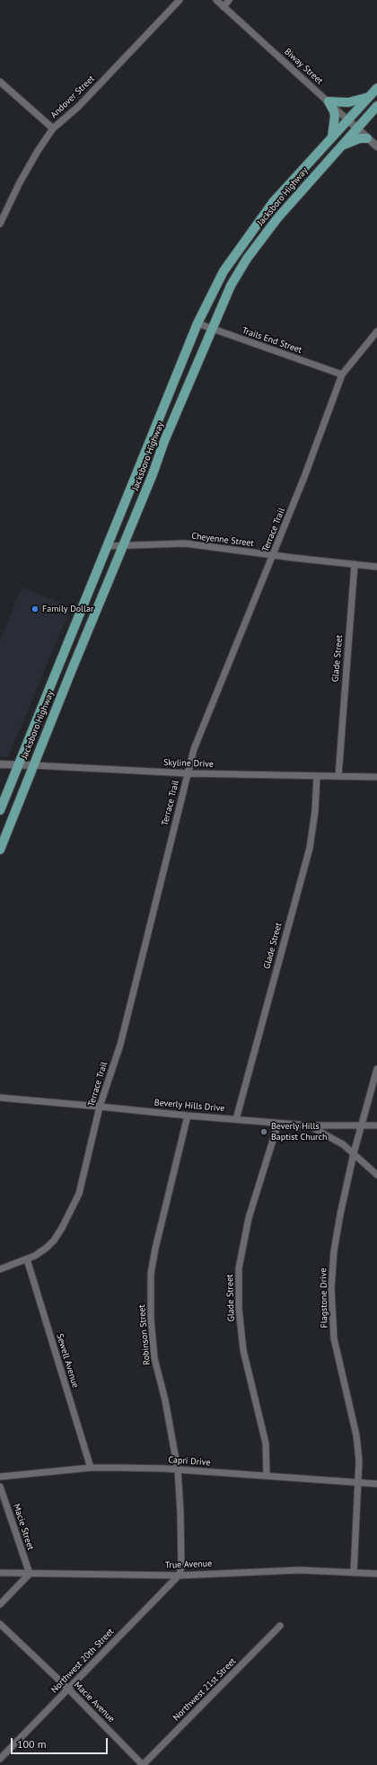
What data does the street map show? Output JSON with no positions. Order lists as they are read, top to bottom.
{
  "streets": {
    "main road": ["Jacksboro Highway"],
    "street": [
      "Biway Street",
      "Andover Street",
      "Trails End Street",
      "Terrace Trail",
      "Cheyenne Street",
      "Glade Street",
      "Skyline Drive",
      "Beverly Hills Drive",
      "Flagstone Drive",
      "Robinson Street",
      "Sewell Avenue",
      "Capri Drive",
      "Macie Street",
      "True Avenue",
      "Northwest 20th Street",
      "Northwest 21st Street",
      "Macie Avenue"
    ]
  },
  "crossings": [
    ["Biway Street", "Jacksboro Highway"],
    ["Jacksboro Highway", "Trails End Street"],
    ["Jacksboro Highway", "Cheyenne Street"],
    ["Jacksboro Highway", "Skyline Drive"],
    ["Trails End Street", "Terrace Trail"],
    ["Terrace Trail", "Cheyenne Street"],
    ["Terrace Trail", "Skyline Drive"],
    ["Terrace Trail", "Beverly Hills Drive"],
    ["Terrace Trail", "Sewell Avenue"],
    ["Cheyenne Street", "Glade Street"],
    ["Glade Street", "Skyline Drive"],
    ["Glade Street", "Beverly Hills Drive"],
    ["Glade Street", "Capri Drive"],
    ["Beverly Hills Drive", "Flagstone Drive"],
    ["Beverly Hills Drive", "Robinson Street"],
    ["Flagstone Drive", "Capri Drive"],
    ["Flagstone Drive", "True Avenue"],
    ["Robinson Street", "Capri Drive"],
    ["Robinson Street", "True Avenue"],
    ["Robinson Street", "Northwest 20th Street"],
    ["Sewell Avenue", "Capri Drive"],
    ["Macie Street", "True Avenue"],
    ["True Avenue", "Northwest 20th Street"],
    ["Northwest 20th Street", "Macie Avenue"],
    ["Northwest 21st Street", "Macie Avenue"]
  ],
  "places": ["Family Dollar", "Beverly Hills Baptist Church"],
  "scale_bar": "100 m"
}
